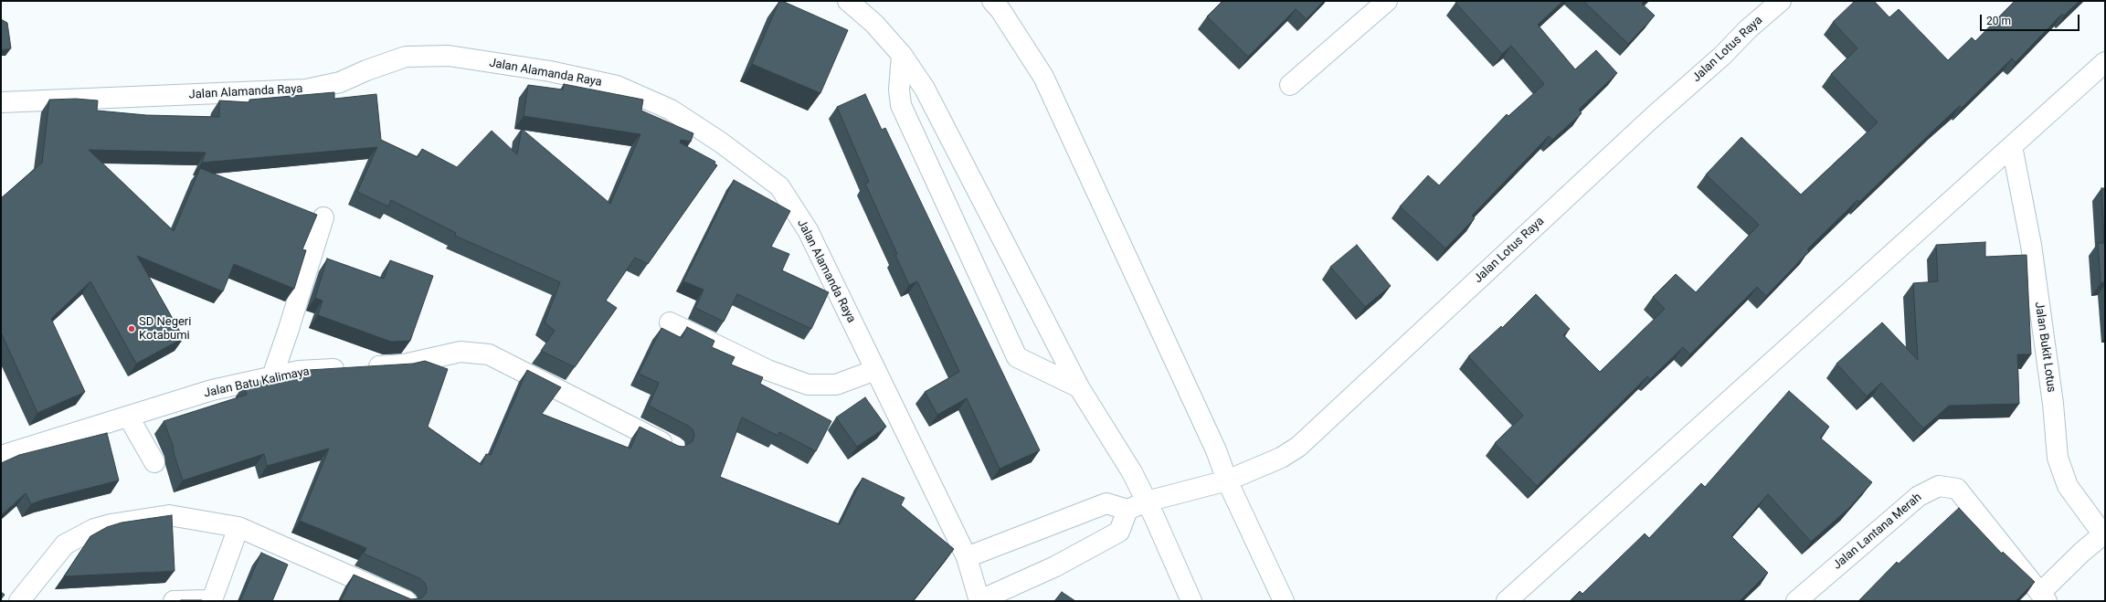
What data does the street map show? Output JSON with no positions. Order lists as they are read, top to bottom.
{
  "streets": {
    "street": [
      "Jalan Lotus Raya",
      "Jalan Alamanda Raya",
      "Jalan Bukit Lotus",
      "Jalan Batu Kalimaya",
      "Jalan Lantana Merah"
    ]
  },
  "places": ["SD Negeri Kotabumi"],
  "scale_bar": "20 m"
}
